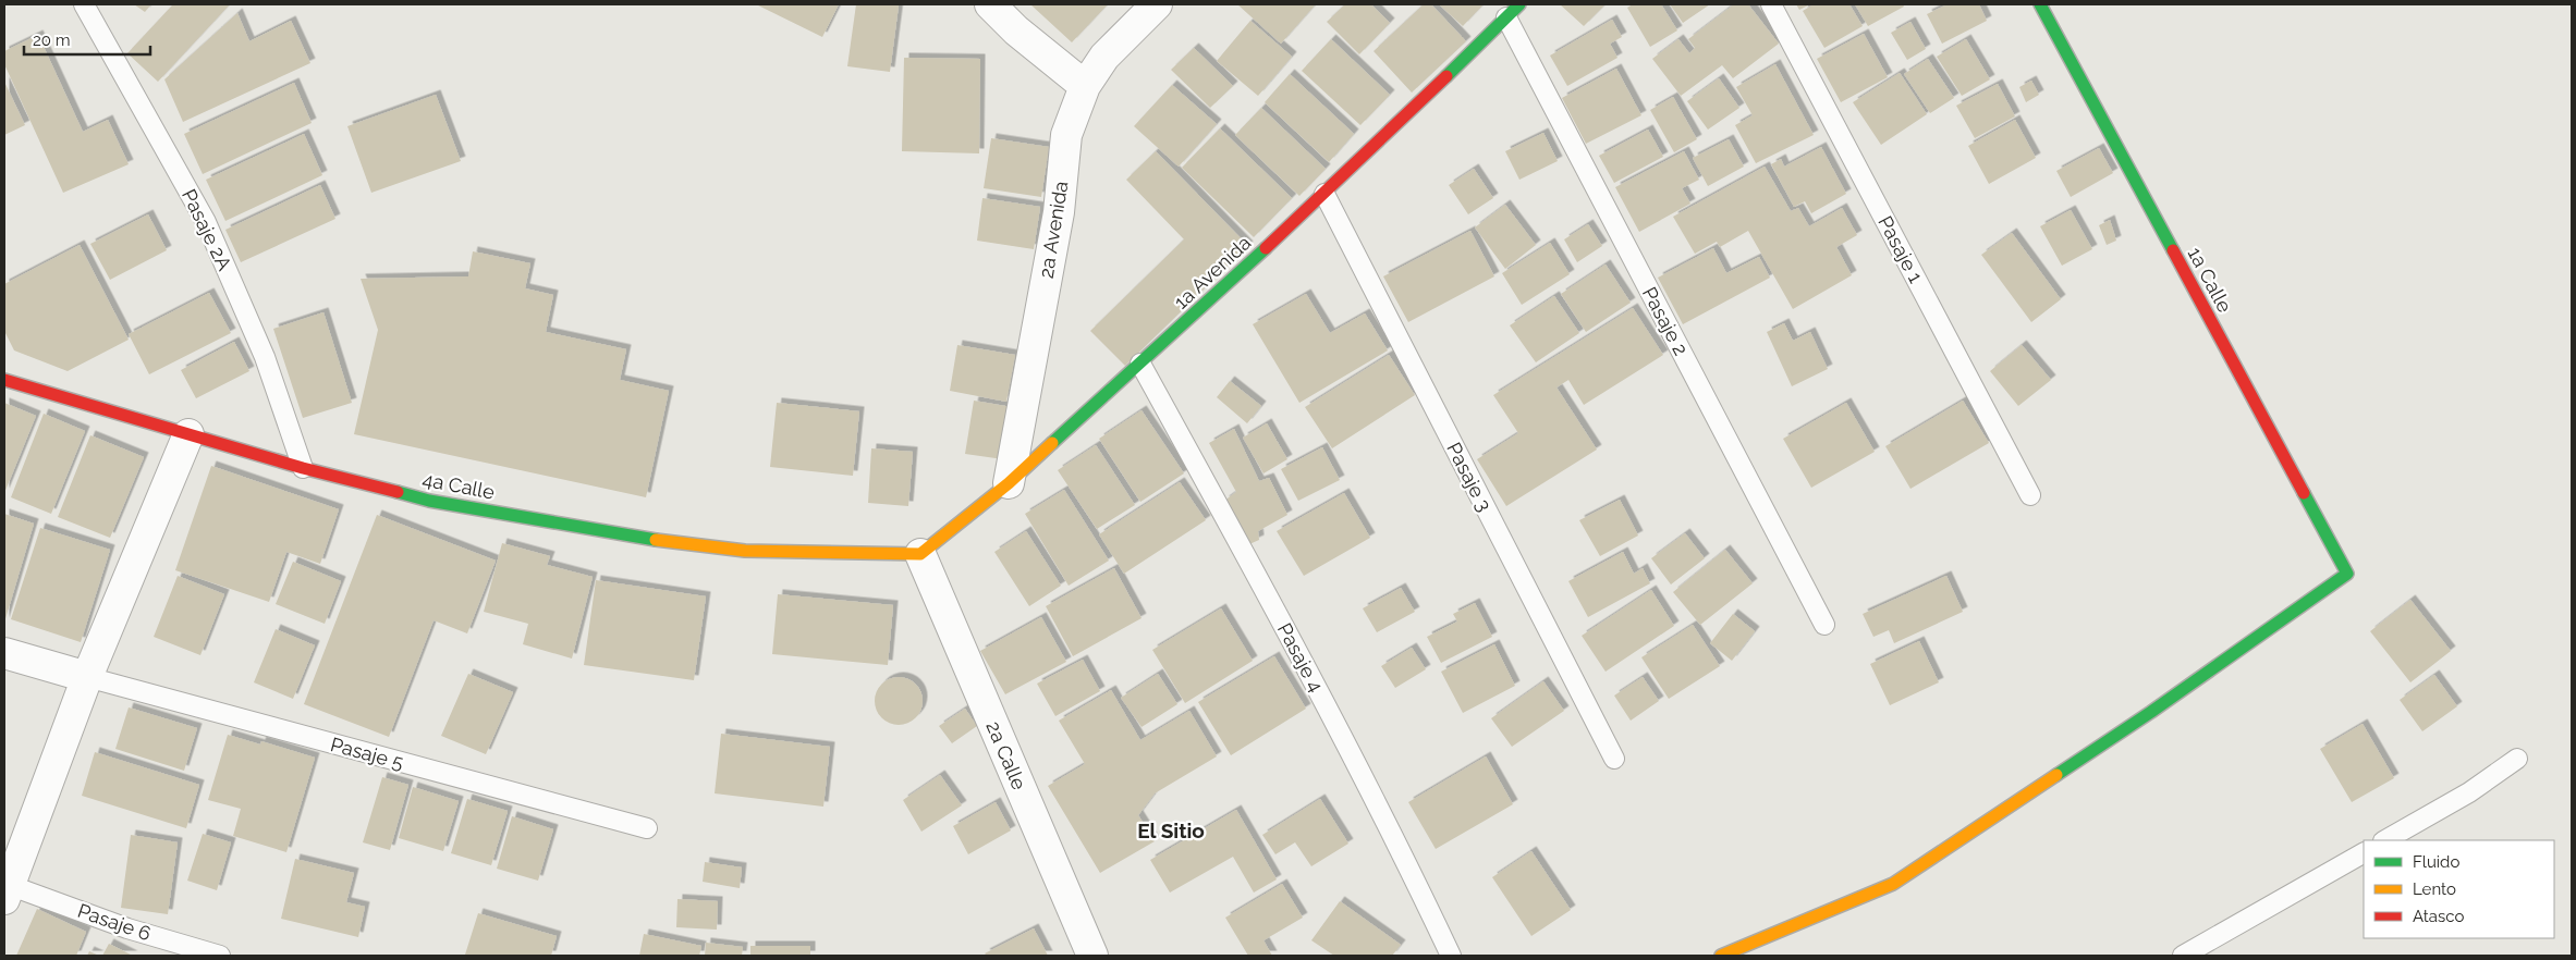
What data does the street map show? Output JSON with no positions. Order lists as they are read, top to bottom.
{
  "streets": {
    "street": [
      "2a Avenida",
      "1a Avenida",
      "1a Calle",
      "4a Calle",
      "2a Calle"
    ],
    "lane": [
      "Pasaje 2A",
      "Pasaje 1",
      "Pasaje 2",
      "Pasaje 3",
      "Pasaje 4",
      "Pasaje 5",
      "Pasaje 6"
    ]
  },
  "crossings": [
    ["Pasaje 2A", "4a Calle"],
    ["2a Avenida", "1a Avenida"],
    ["1a Avenida", "Pasaje 2"],
    ["1a Avenida", "Pasaje 3"],
    ["1a Avenida", "4a Calle"],
    ["1a Avenida", "Pasaje 4"],
    ["1a Avenida", "2a Calle"],
    ["4a Calle", "2a Calle"]
  ],
  "districts": ["El Sitio"],
  "legend": ["Fluido", "Lento", "Atasco"],
  "scale_bar": "20 m"
}
